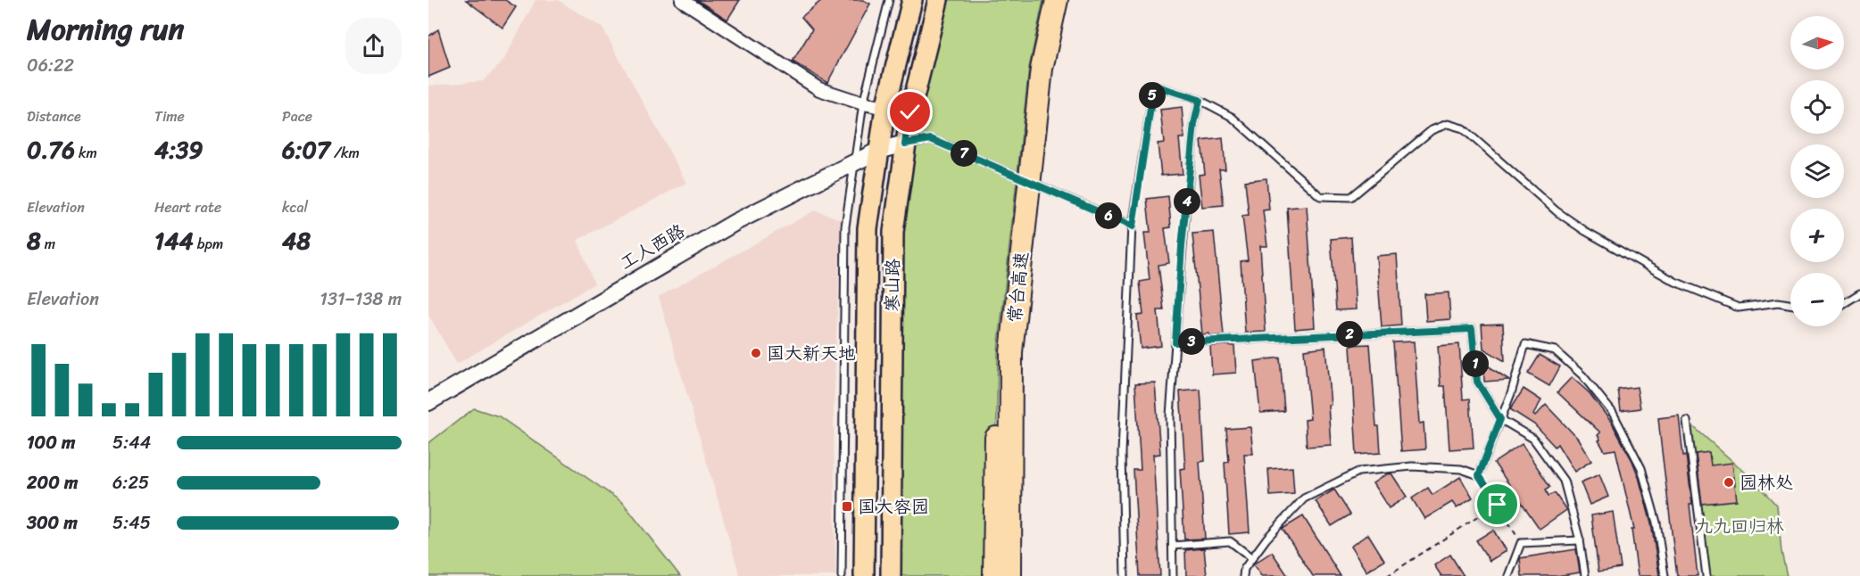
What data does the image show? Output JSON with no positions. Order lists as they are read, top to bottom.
{
  "streets": {
    "highway": ["常台高速"],
    "main road": ["工人西路", "寒山路"]
  },
  "crossings": [
    ["工人西路", "寒山路"]
  ],
  "parks": ["九九回归林"],
  "places": {
    "other": ["国大新天地", "园林处"],
    "transit": ["国大容园"]
  },
  "north": "right",
  "page": {
    "heading": ["Morning run", "06:22"],
    "map_buttons": ["+", "−"],
    "pins": [
      "5",
      "7",
      "4",
      "6",
      "2",
      "3",
      "1"
    ],
    "stats": [
      ["Distance", "0.76 km"],
      ["Time", "4:39"],
      ["Pace", "6:07 /km"],
      ["Elevation", "8 m"],
      ["Heart rate", "144 bpm"],
      ["kcal", "48"]
    ],
    "chart": ["Elevation", "131–138 m"],
    "list": [
      {
        "name": "100 m",
        "note": "5:44"
      },
      {
        "name": "200 m",
        "note": "6:25"
      },
      {
        "name": "300 m",
        "note": "5:45"
      }
    ]
  }
}
